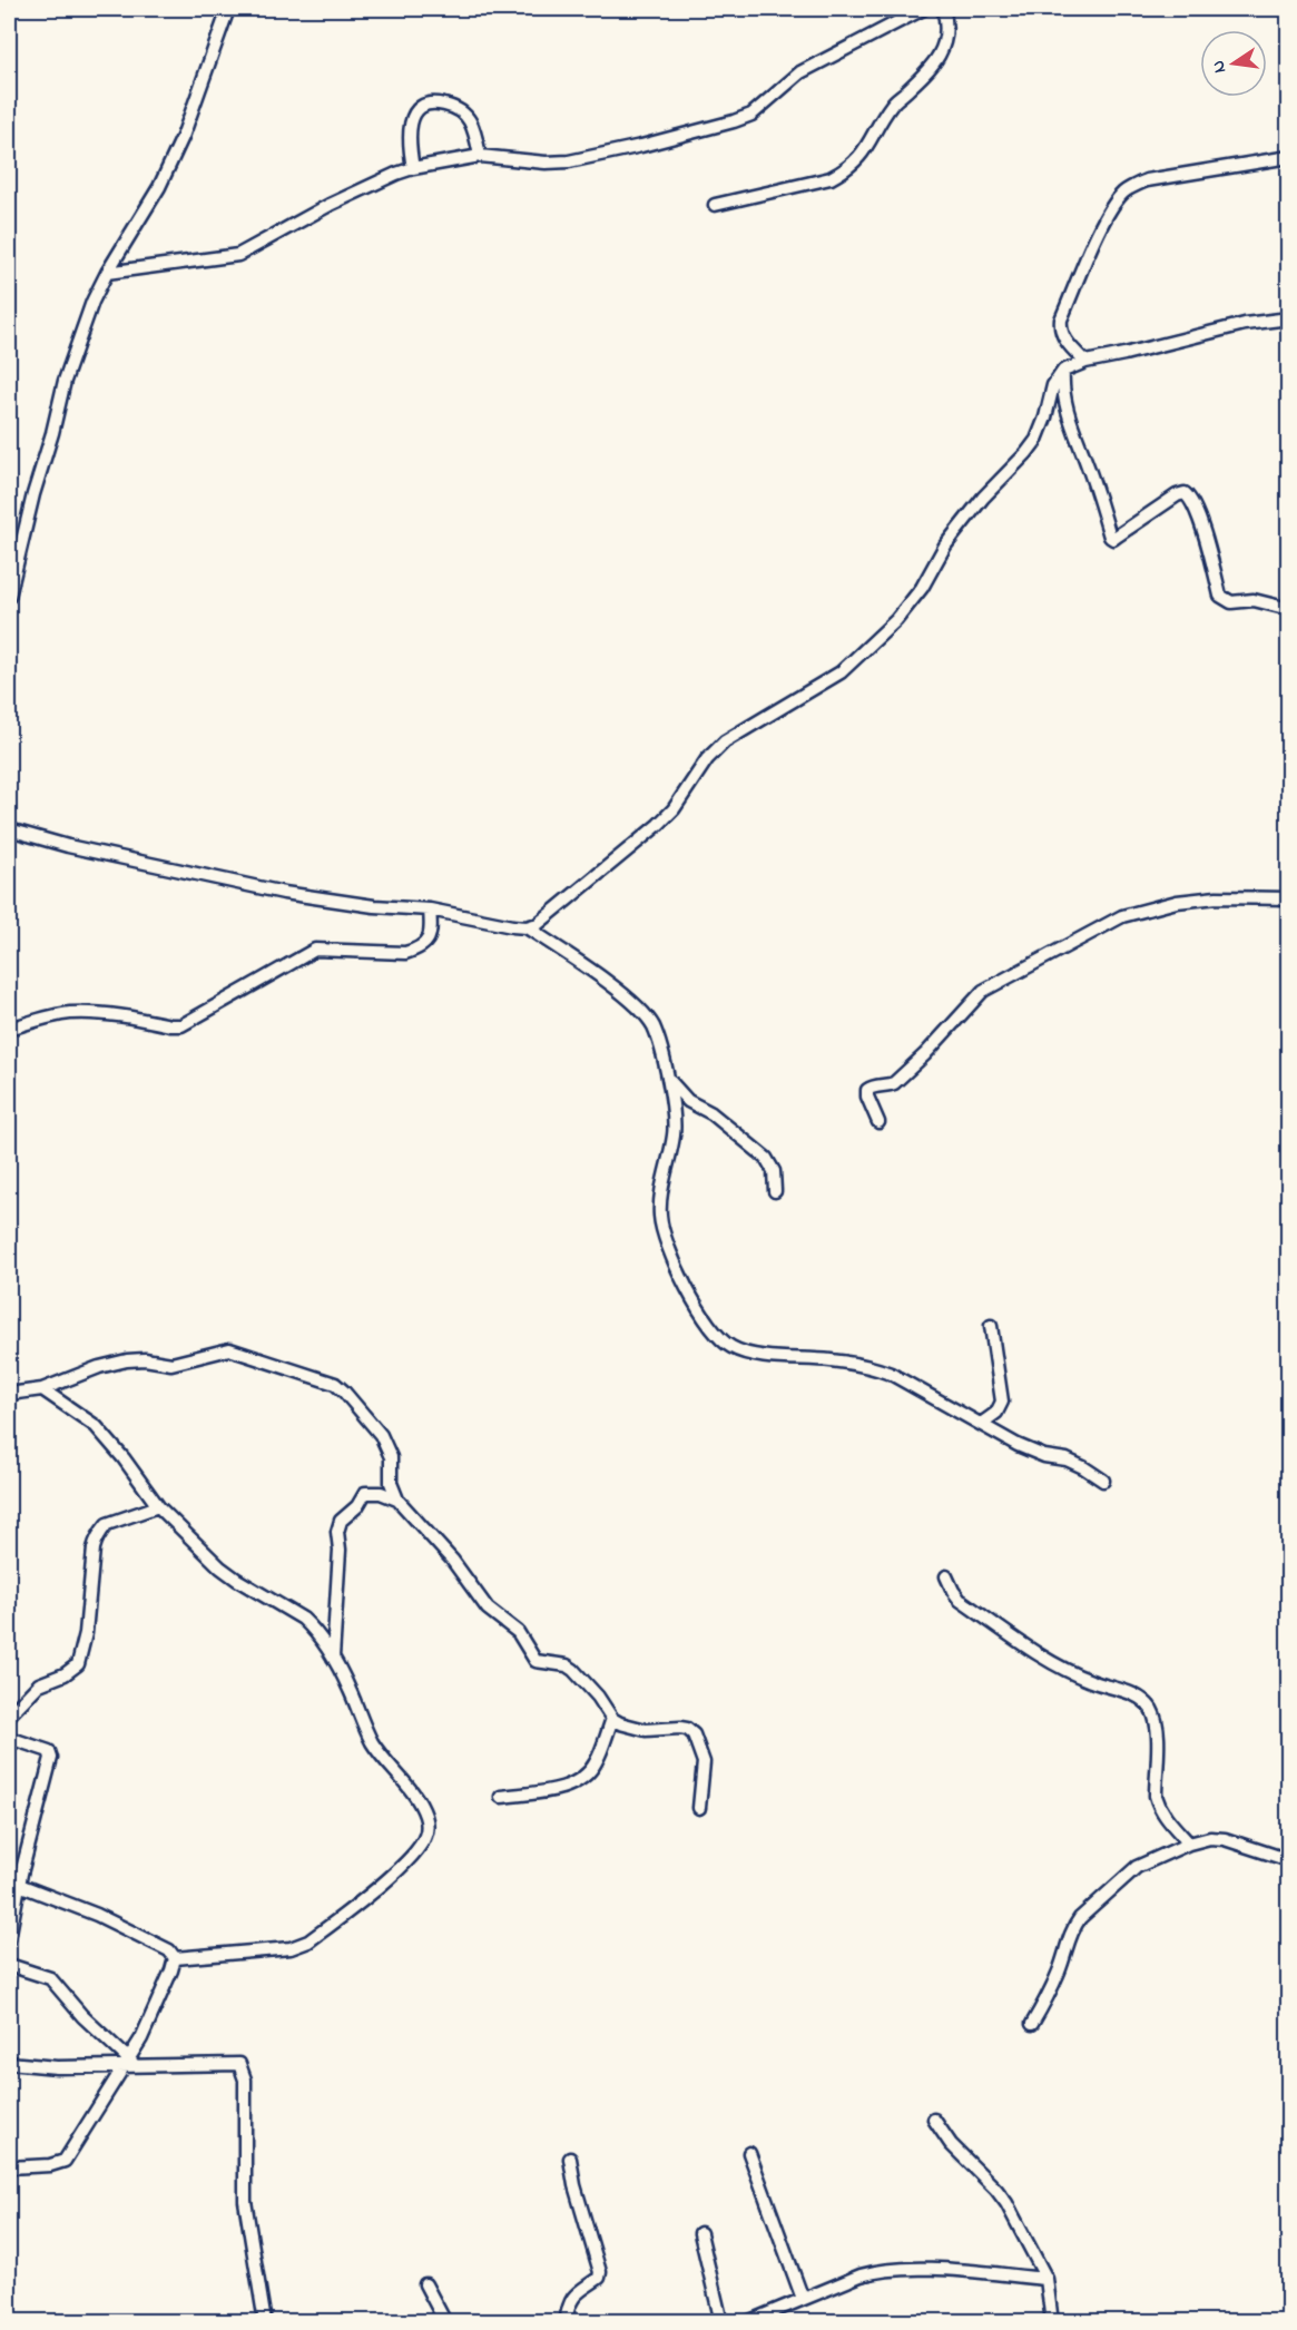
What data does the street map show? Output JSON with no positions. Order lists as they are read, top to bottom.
{
  "north": "left"
}
